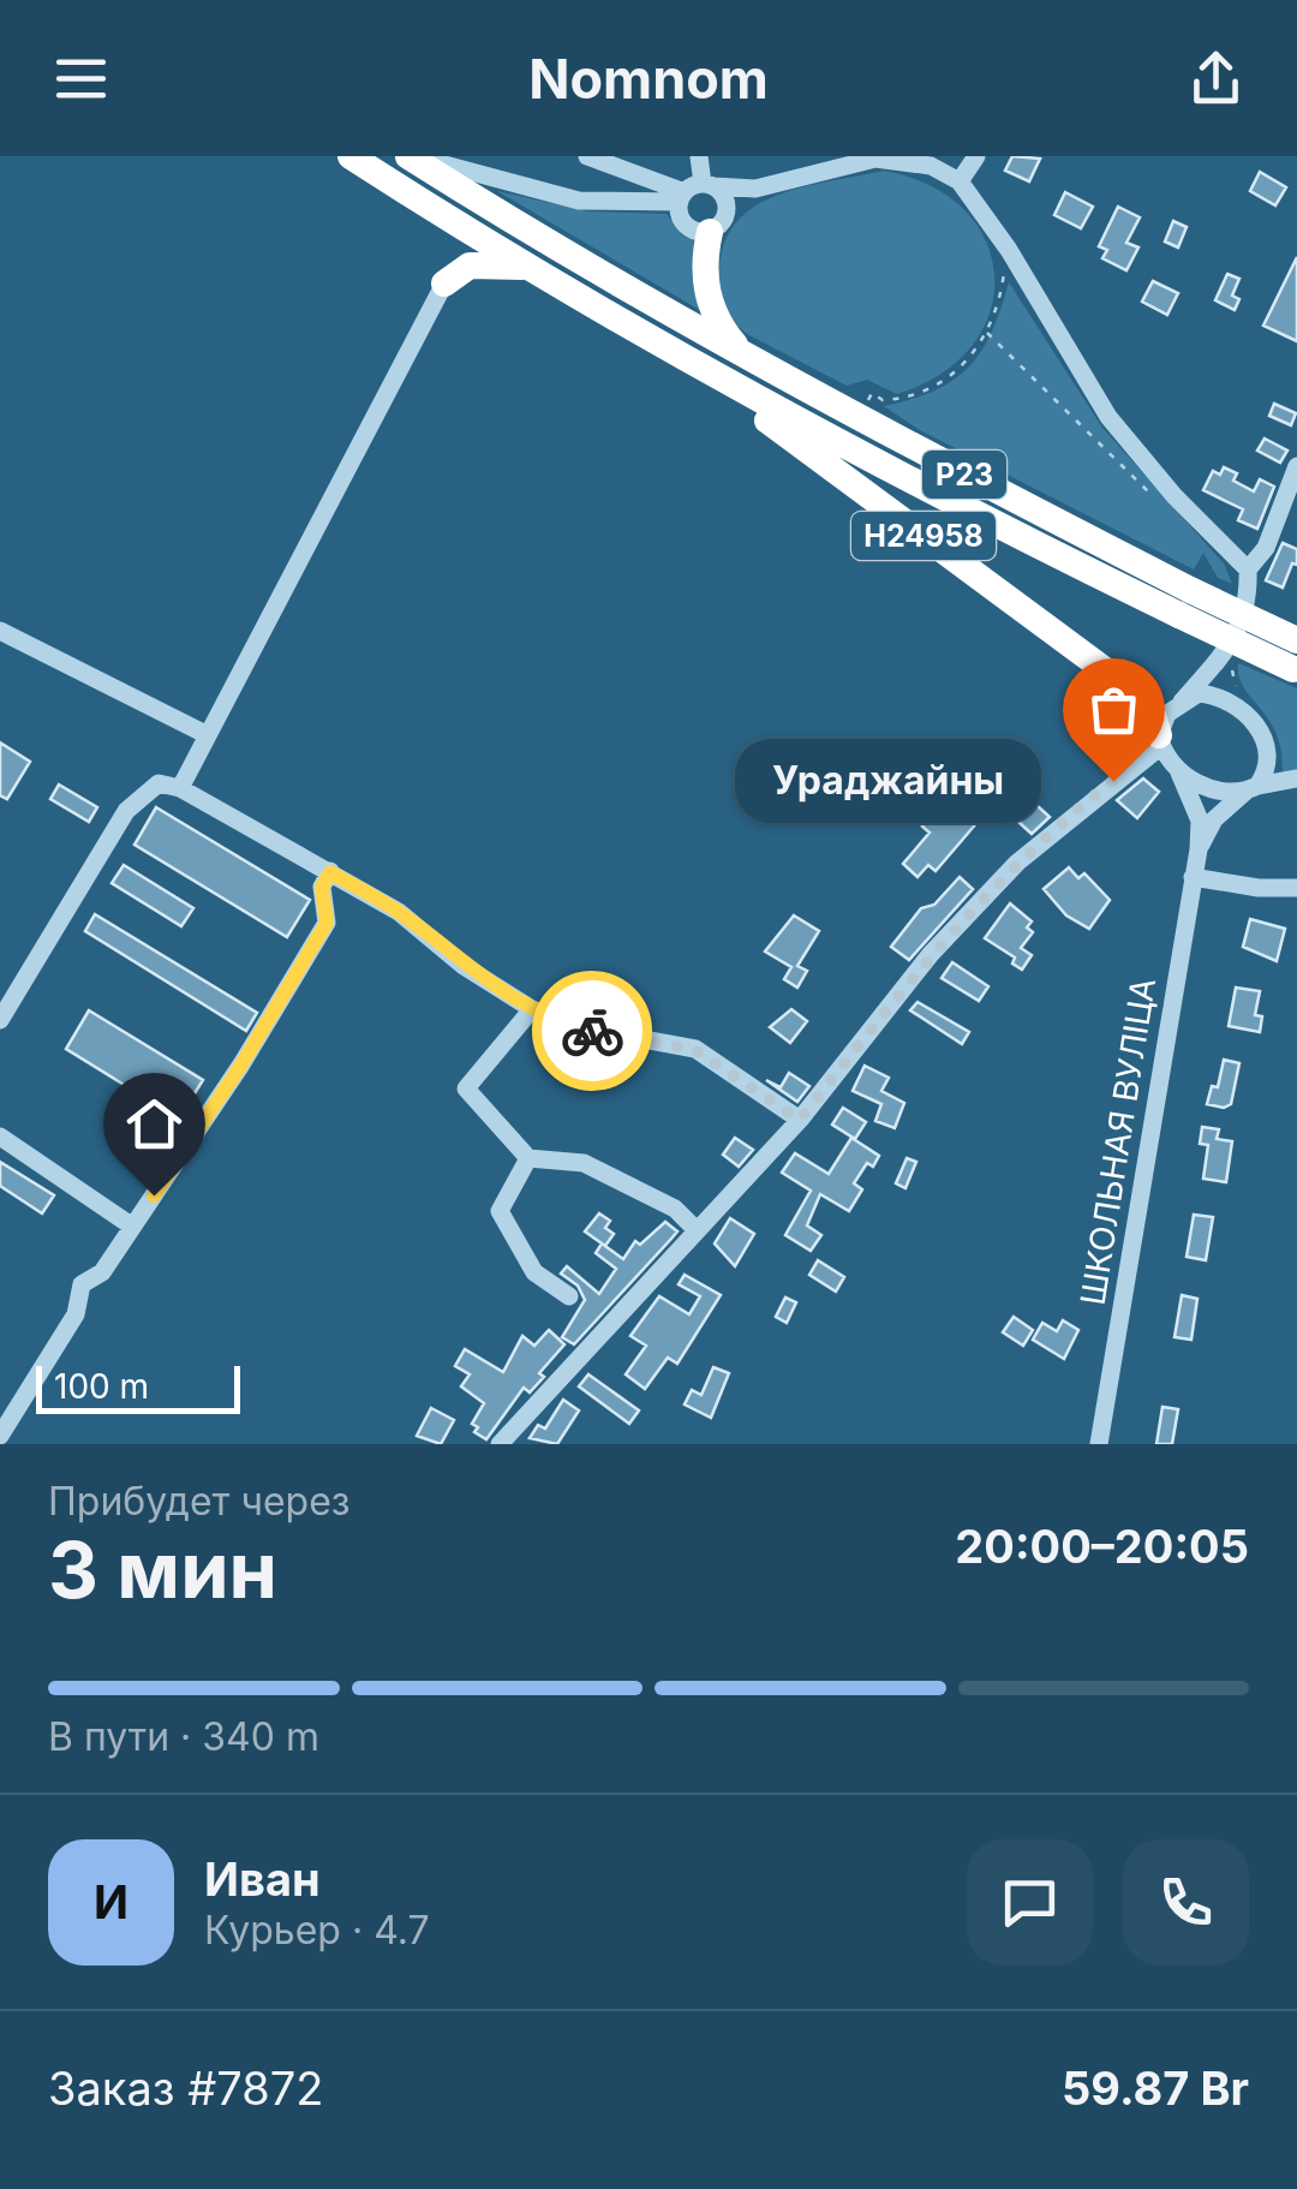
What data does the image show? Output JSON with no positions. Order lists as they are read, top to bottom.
{
  "streets": {
    "highway": ["Р23", "Н24958"],
    "street": ["ШКОЛЬНАЯ ВУЛІЦА"]
  },
  "crossings": [
    ["Р23", "Н24958"],
    ["Н24958", "ШКОЛЬНАЯ ВУЛІЦА"]
  ],
  "places": ["Ураджайны"],
  "scale_bar": "100 m",
  "page": {
    "header": "Nomnom",
    "bubble": "Ураджайны",
    "scale": "100 m",
    "heading": ["3 мин", "Прибудет через", "20:00–20:05"],
    "panel": [
      "Иван",
      "Курьер · 4.7",
      "Заказ #7872",
      "59.87 Br"
    ],
    "bar": "В пути · 340 m",
    "round": "И"
  }
}
